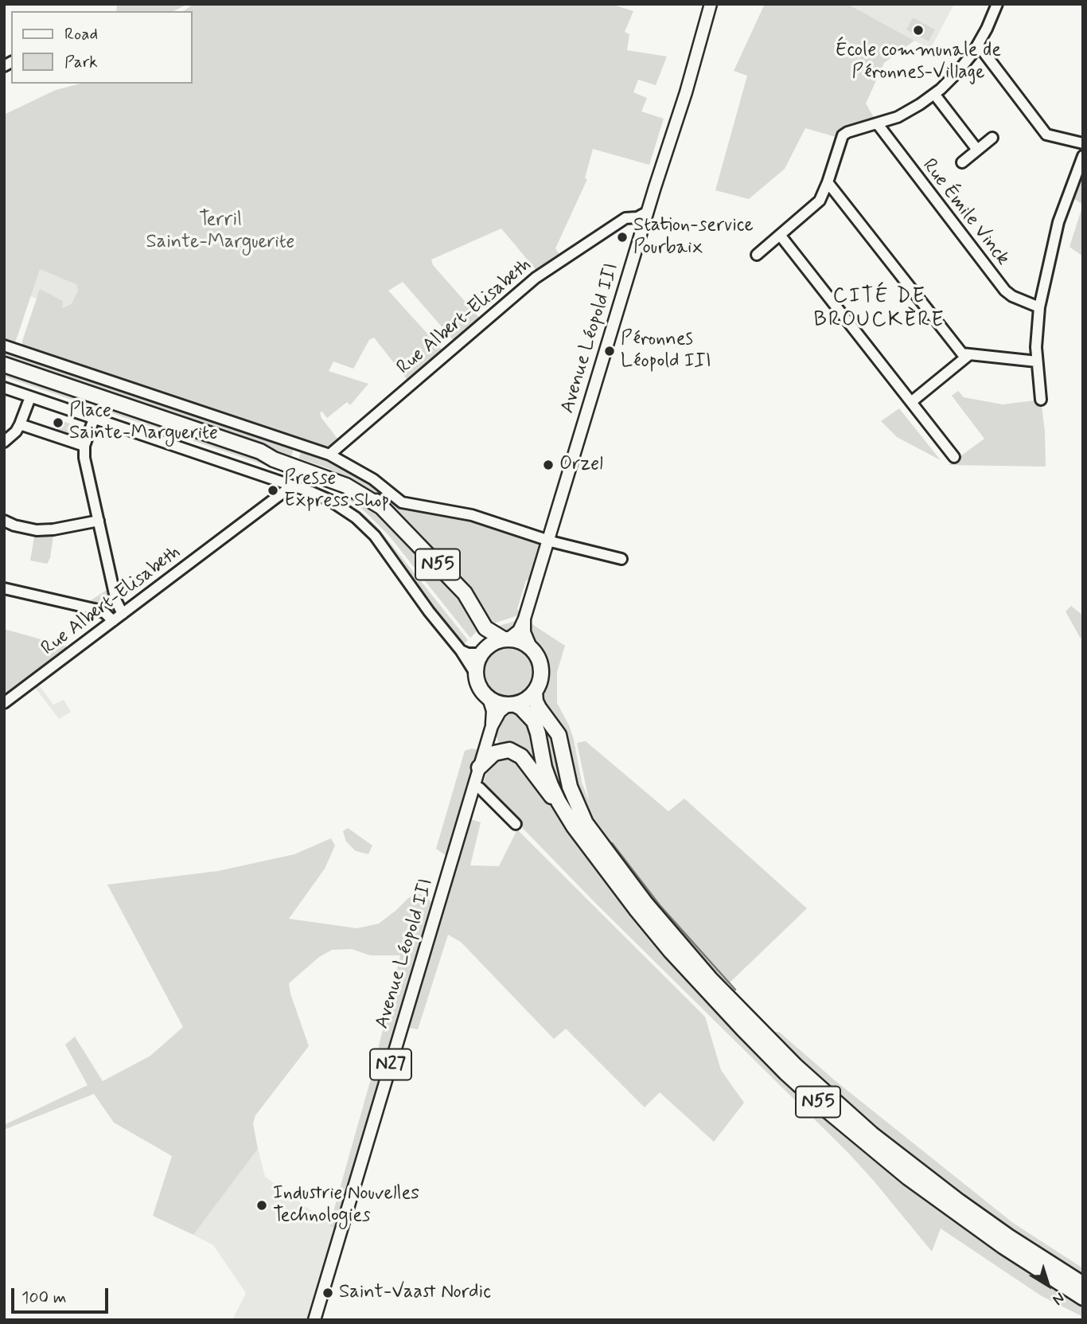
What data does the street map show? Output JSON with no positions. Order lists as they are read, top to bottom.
{
  "streets": {
    "highway": ["N55", "N27"],
    "main road": ["Avenue Léopold III"],
    "street": ["Rue Émile Vinck", "Rue Albert-Elisabeth"]
  },
  "crossings": [
    ["Rue Albert-Elisabeth", "Avenue Léopold III"],
    ["Avenue Léopold III", "N55"],
    ["Avenue Léopold III", "N27"],
    ["N55", "N27"]
  ],
  "districts": ["CITÉ DE BROUCKÈRE"],
  "parks": ["Terril Sainte-Marguerite"],
  "places": [
    "École communale de Péronnes-Village",
    "Station-service Pourbaix",
    "Péronnes Léopold III",
    "Place Sainte-Marguerite",
    "Orzel",
    "Presse Express Shop",
    "Industrie Nouvelles Technologies",
    "Saint-Vaast Nordic"
  ],
  "legend": ["Road", "Park"],
  "scale_bar": "100 m",
  "north": "bottom right"
}
